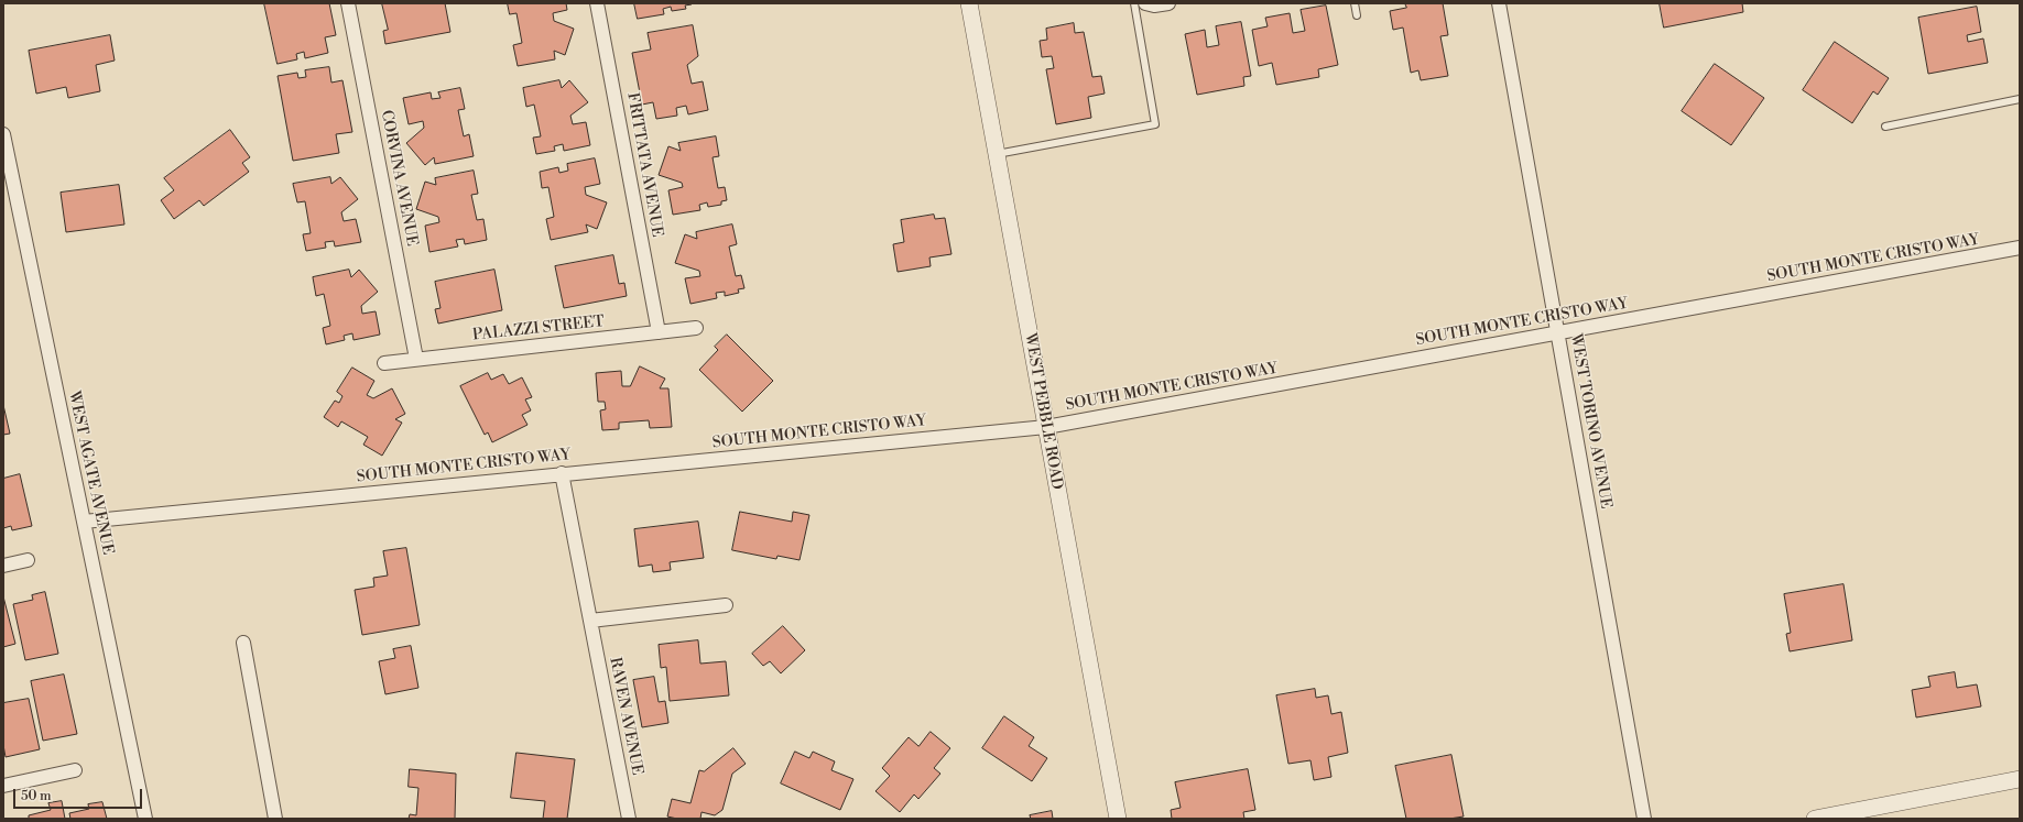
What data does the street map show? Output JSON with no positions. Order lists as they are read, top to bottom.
{
  "streets": {
    "street": [
      "FRITTATA AVENUE",
      "CORVINA AVENUE",
      "SOUTH MONTE CRISTO WAY",
      "PALAZZI STREET",
      "WEST PEBBLE ROAD",
      "WEST TORINO AVENUE",
      "WEST AGATE AVENUE",
      "RAVEN AVENUE"
    ]
  },
  "crossings": [
    ["FRITTATA AVENUE", "PALAZZI STREET"],
    ["CORVINA AVENUE", "PALAZZI STREET"],
    ["SOUTH MONTE CRISTO WAY", "WEST PEBBLE ROAD"],
    ["SOUTH MONTE CRISTO WAY", "WEST TORINO AVENUE"],
    ["SOUTH MONTE CRISTO WAY", "WEST AGATE AVENUE"],
    ["SOUTH MONTE CRISTO WAY", "RAVEN AVENUE"]
  ],
  "scale_bar": "50 m"
}
